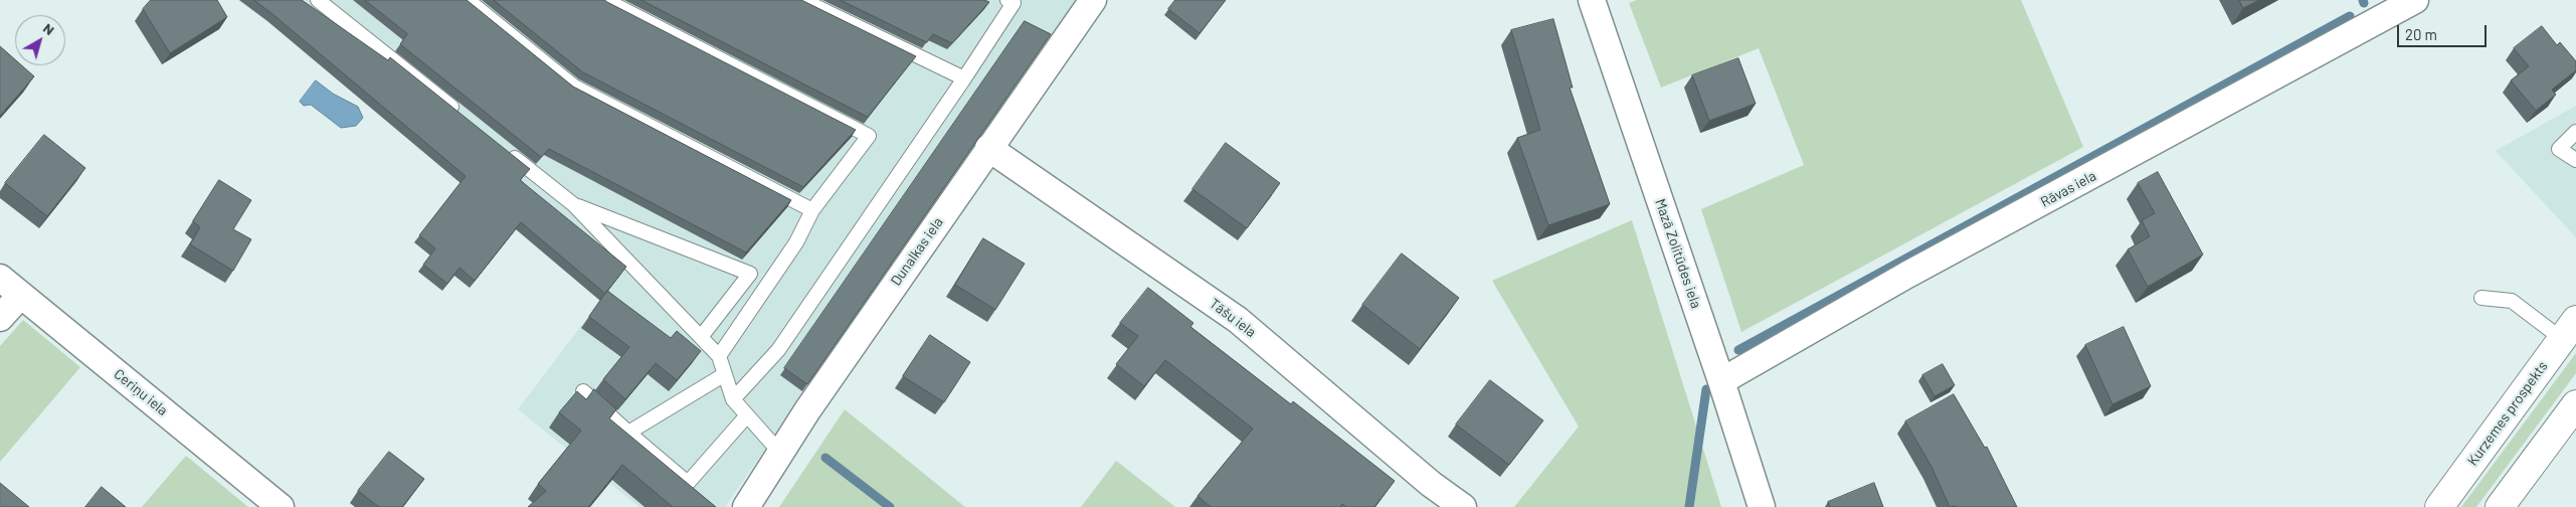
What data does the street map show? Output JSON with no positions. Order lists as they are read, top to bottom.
{
  "streets": {
    "main road": ["Kurzemes prospekts"],
    "street": [
      "Rāvas iela",
      "Dunalkas iela",
      "Mazā Zolitūdes iela",
      "Tāšu iela",
      "Ceriņu iela"
    ]
  },
  "crossings": [
    ["Rāvas iela", "Mazā Zolitūdes iela"],
    ["Dunalkas iela", "Tāšu iela"]
  ],
  "scale_bar": "20 m",
  "north": "top right"
}
